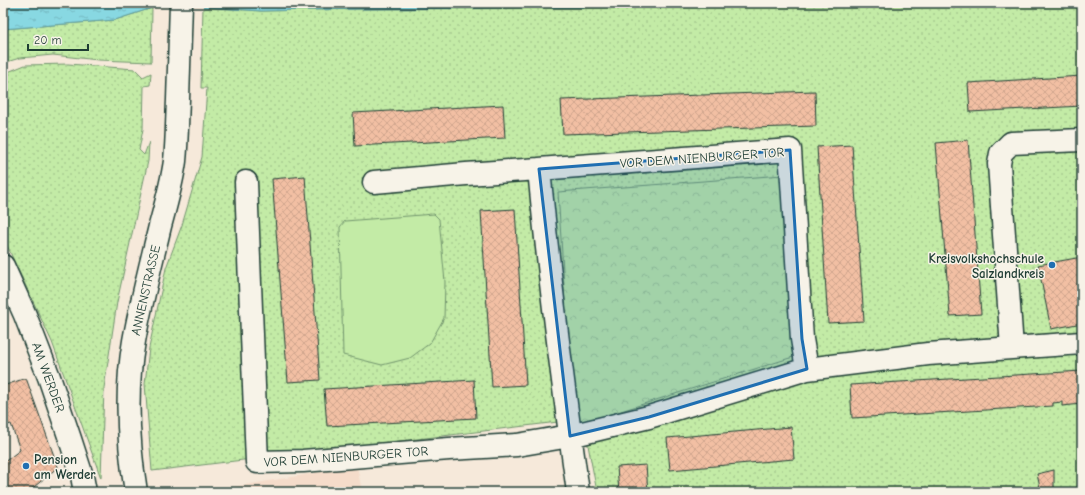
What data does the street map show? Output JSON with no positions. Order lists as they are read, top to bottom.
{
  "streets": {
    "street": ["VOR DEM NIENBURGER TOR", "ANNENSTRASSE", "AM WERDER"]
  },
  "places": ["Kreisvolkshochschule Salzlandkreis", "Pension am Werder"],
  "scale_bar": "20 m"
}
